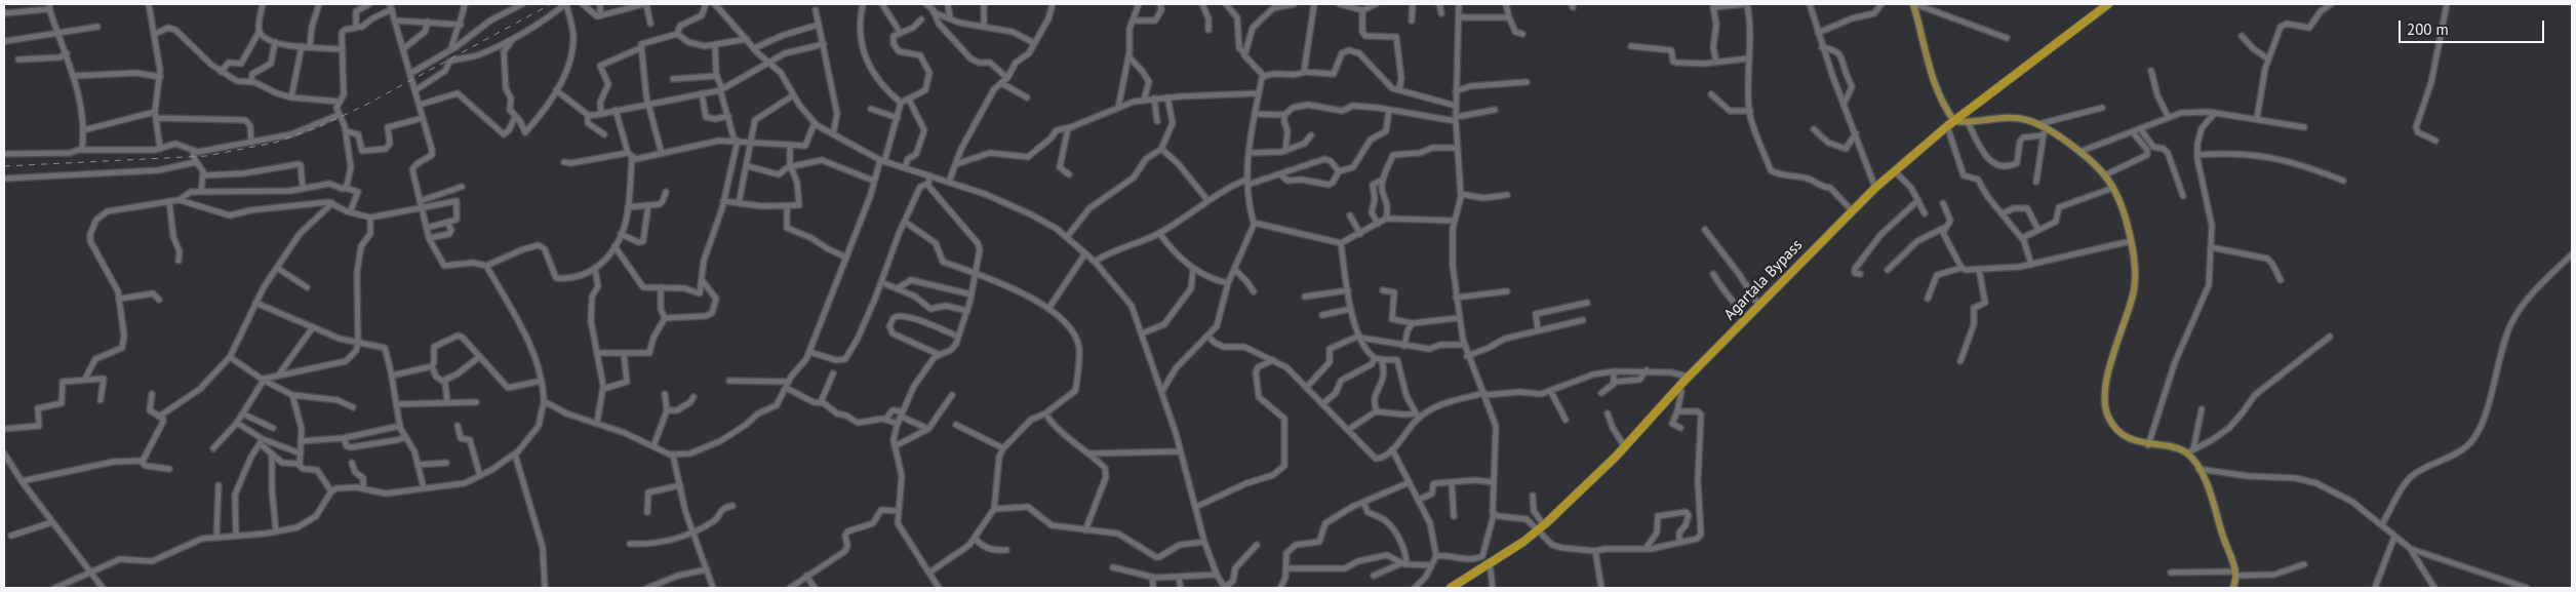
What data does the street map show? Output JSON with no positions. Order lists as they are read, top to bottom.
{
  "streets": {
    "highway": ["Agartala Bypass"]
  },
  "scale_bar": "200 m"
}
